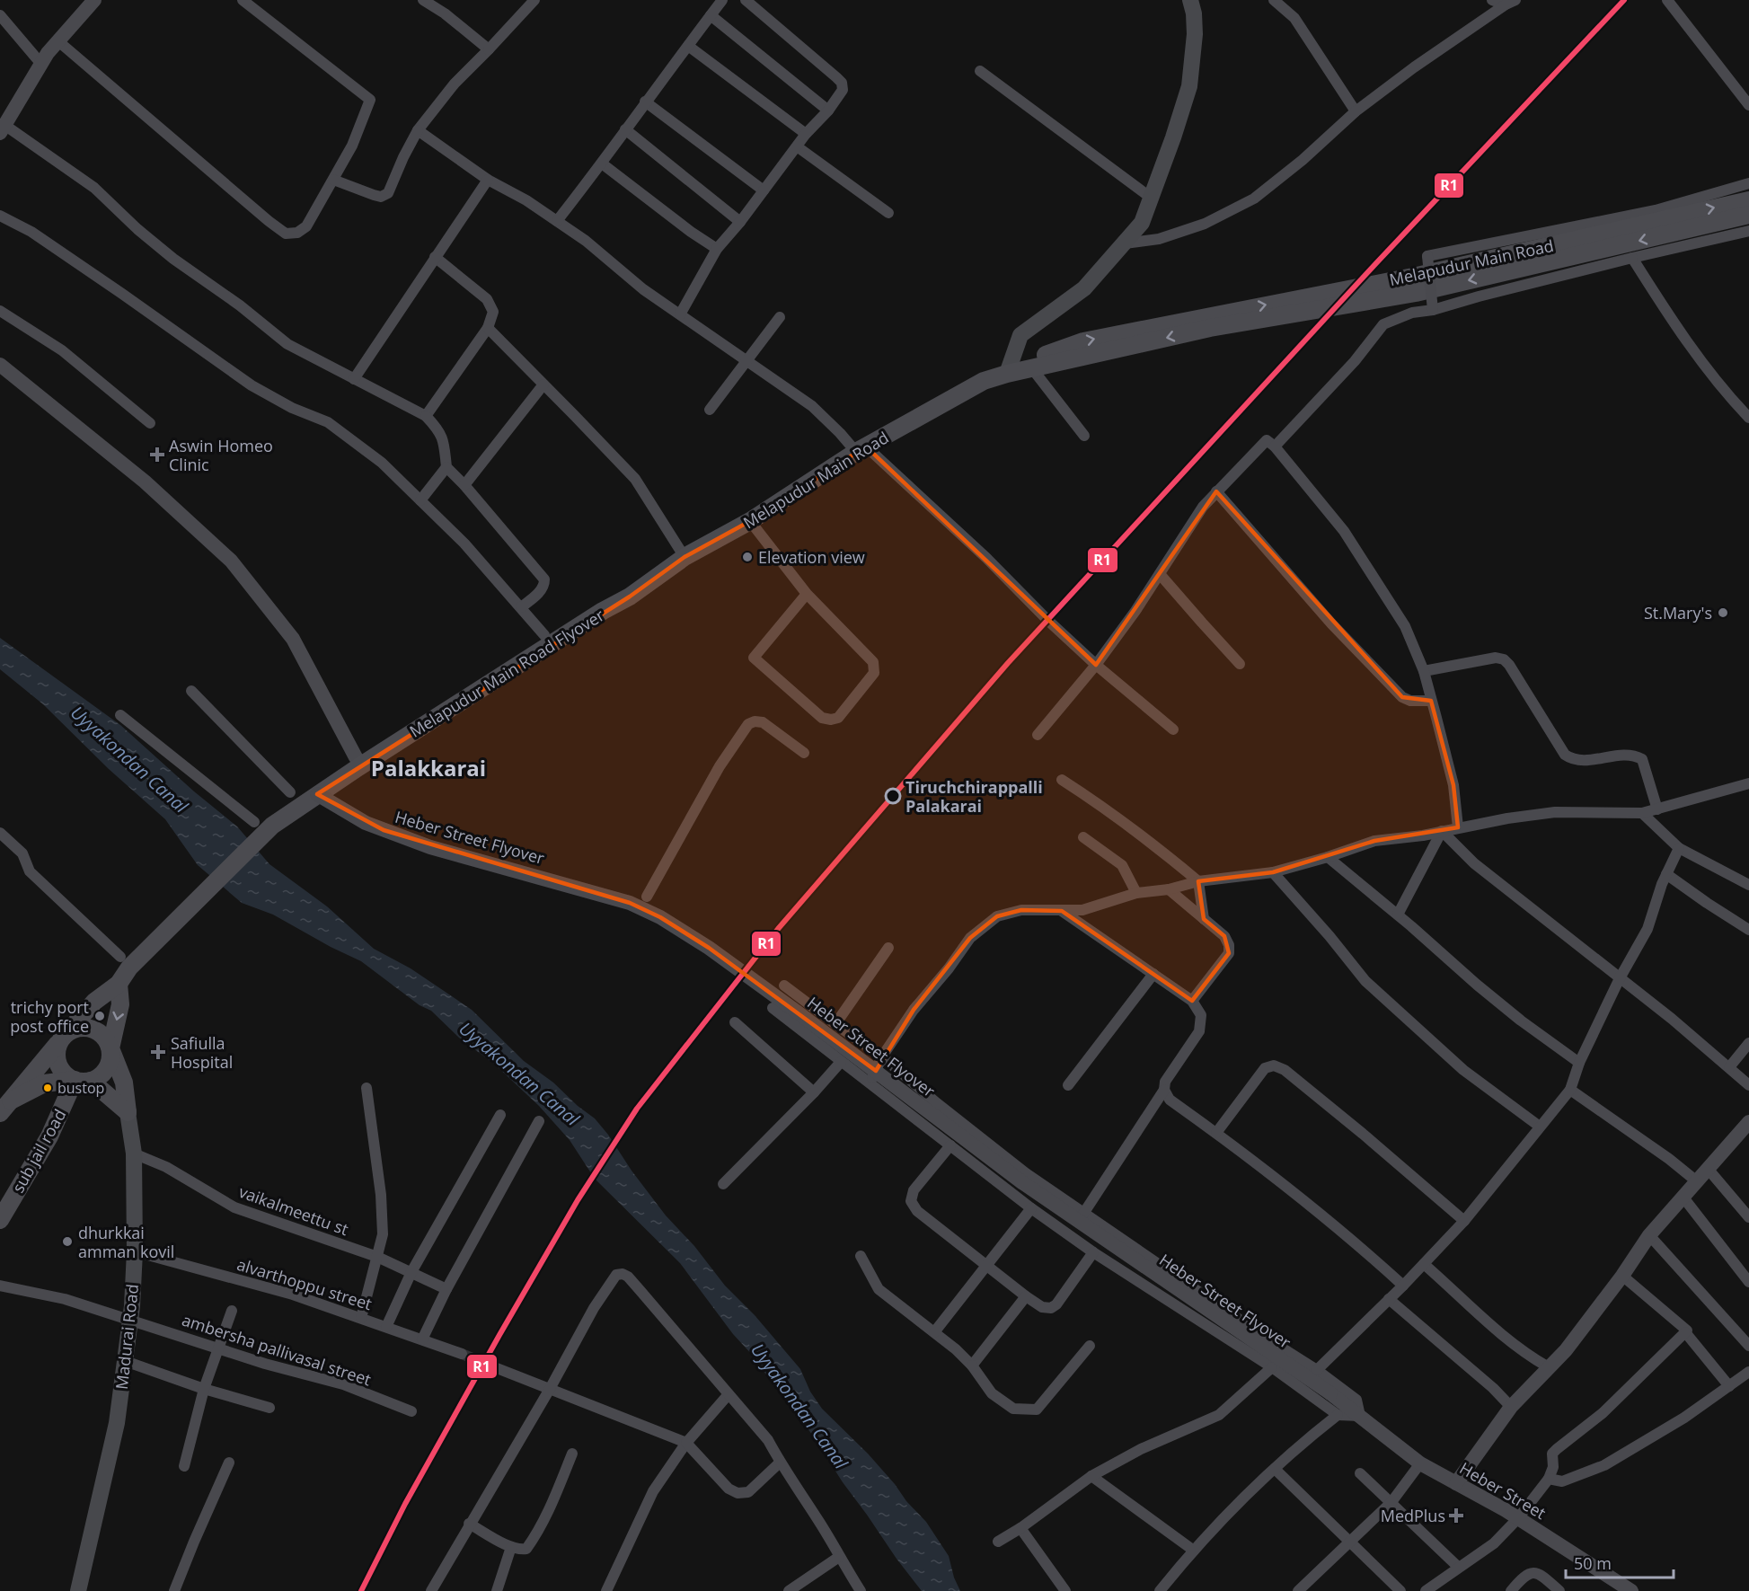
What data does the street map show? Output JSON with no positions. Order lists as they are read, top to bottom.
{
  "streets": {
    "main road": [
      "Melapudur Main Road",
      "Melapudur Main Road Flyover",
      "sub jail road",
      "Madurai Road"
    ],
    "street": [
      "Heber Street Flyover",
      "vaikalmeettu st",
      "alvarthoppu street",
      "ambersha pallivasal street",
      "Heber Street"
    ]
  },
  "crossings": [
    ["Melapudur Main Road", "Melapudur Main Road Flyover"],
    ["Melapudur Main Road Flyover", "Heber Street Flyover"],
    ["Heber Street Flyover", "Heber Street"],
    ["sub jail road", "Madurai Road"],
    ["vaikalmeettu st", "Madurai Road"],
    ["alvarthoppu street", "Madurai Road"],
    ["Madurai Road", "ambersha pallivasal street"]
  ],
  "districts": ["Palakkarai"],
  "water": ["Uyyakondan Canal"],
  "places": {
    "health": ["Aswin Homeo Clinic", "Safiulla Hospital", "MedPlus"],
    "other": [
      "Elevation view",
      "St.Mary's",
      "Tiruchchirappalli Palakarai",
      "trichy port post office",
      "bustop",
      "dhurkkai amman kovil"
    ]
  },
  "lines": ["transit line R1"],
  "scale_bar": "50 m"
}
